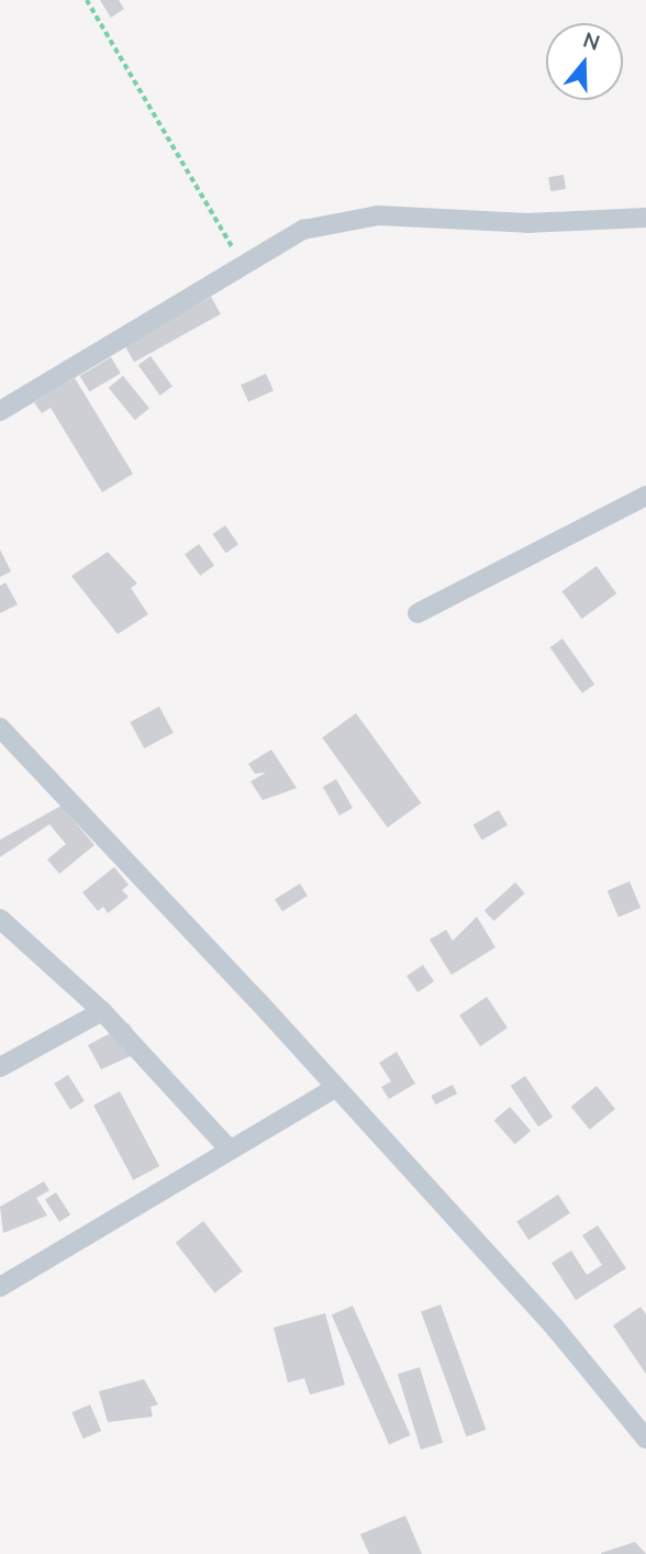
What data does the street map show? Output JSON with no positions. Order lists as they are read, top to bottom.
{
  "north": "top"
}
